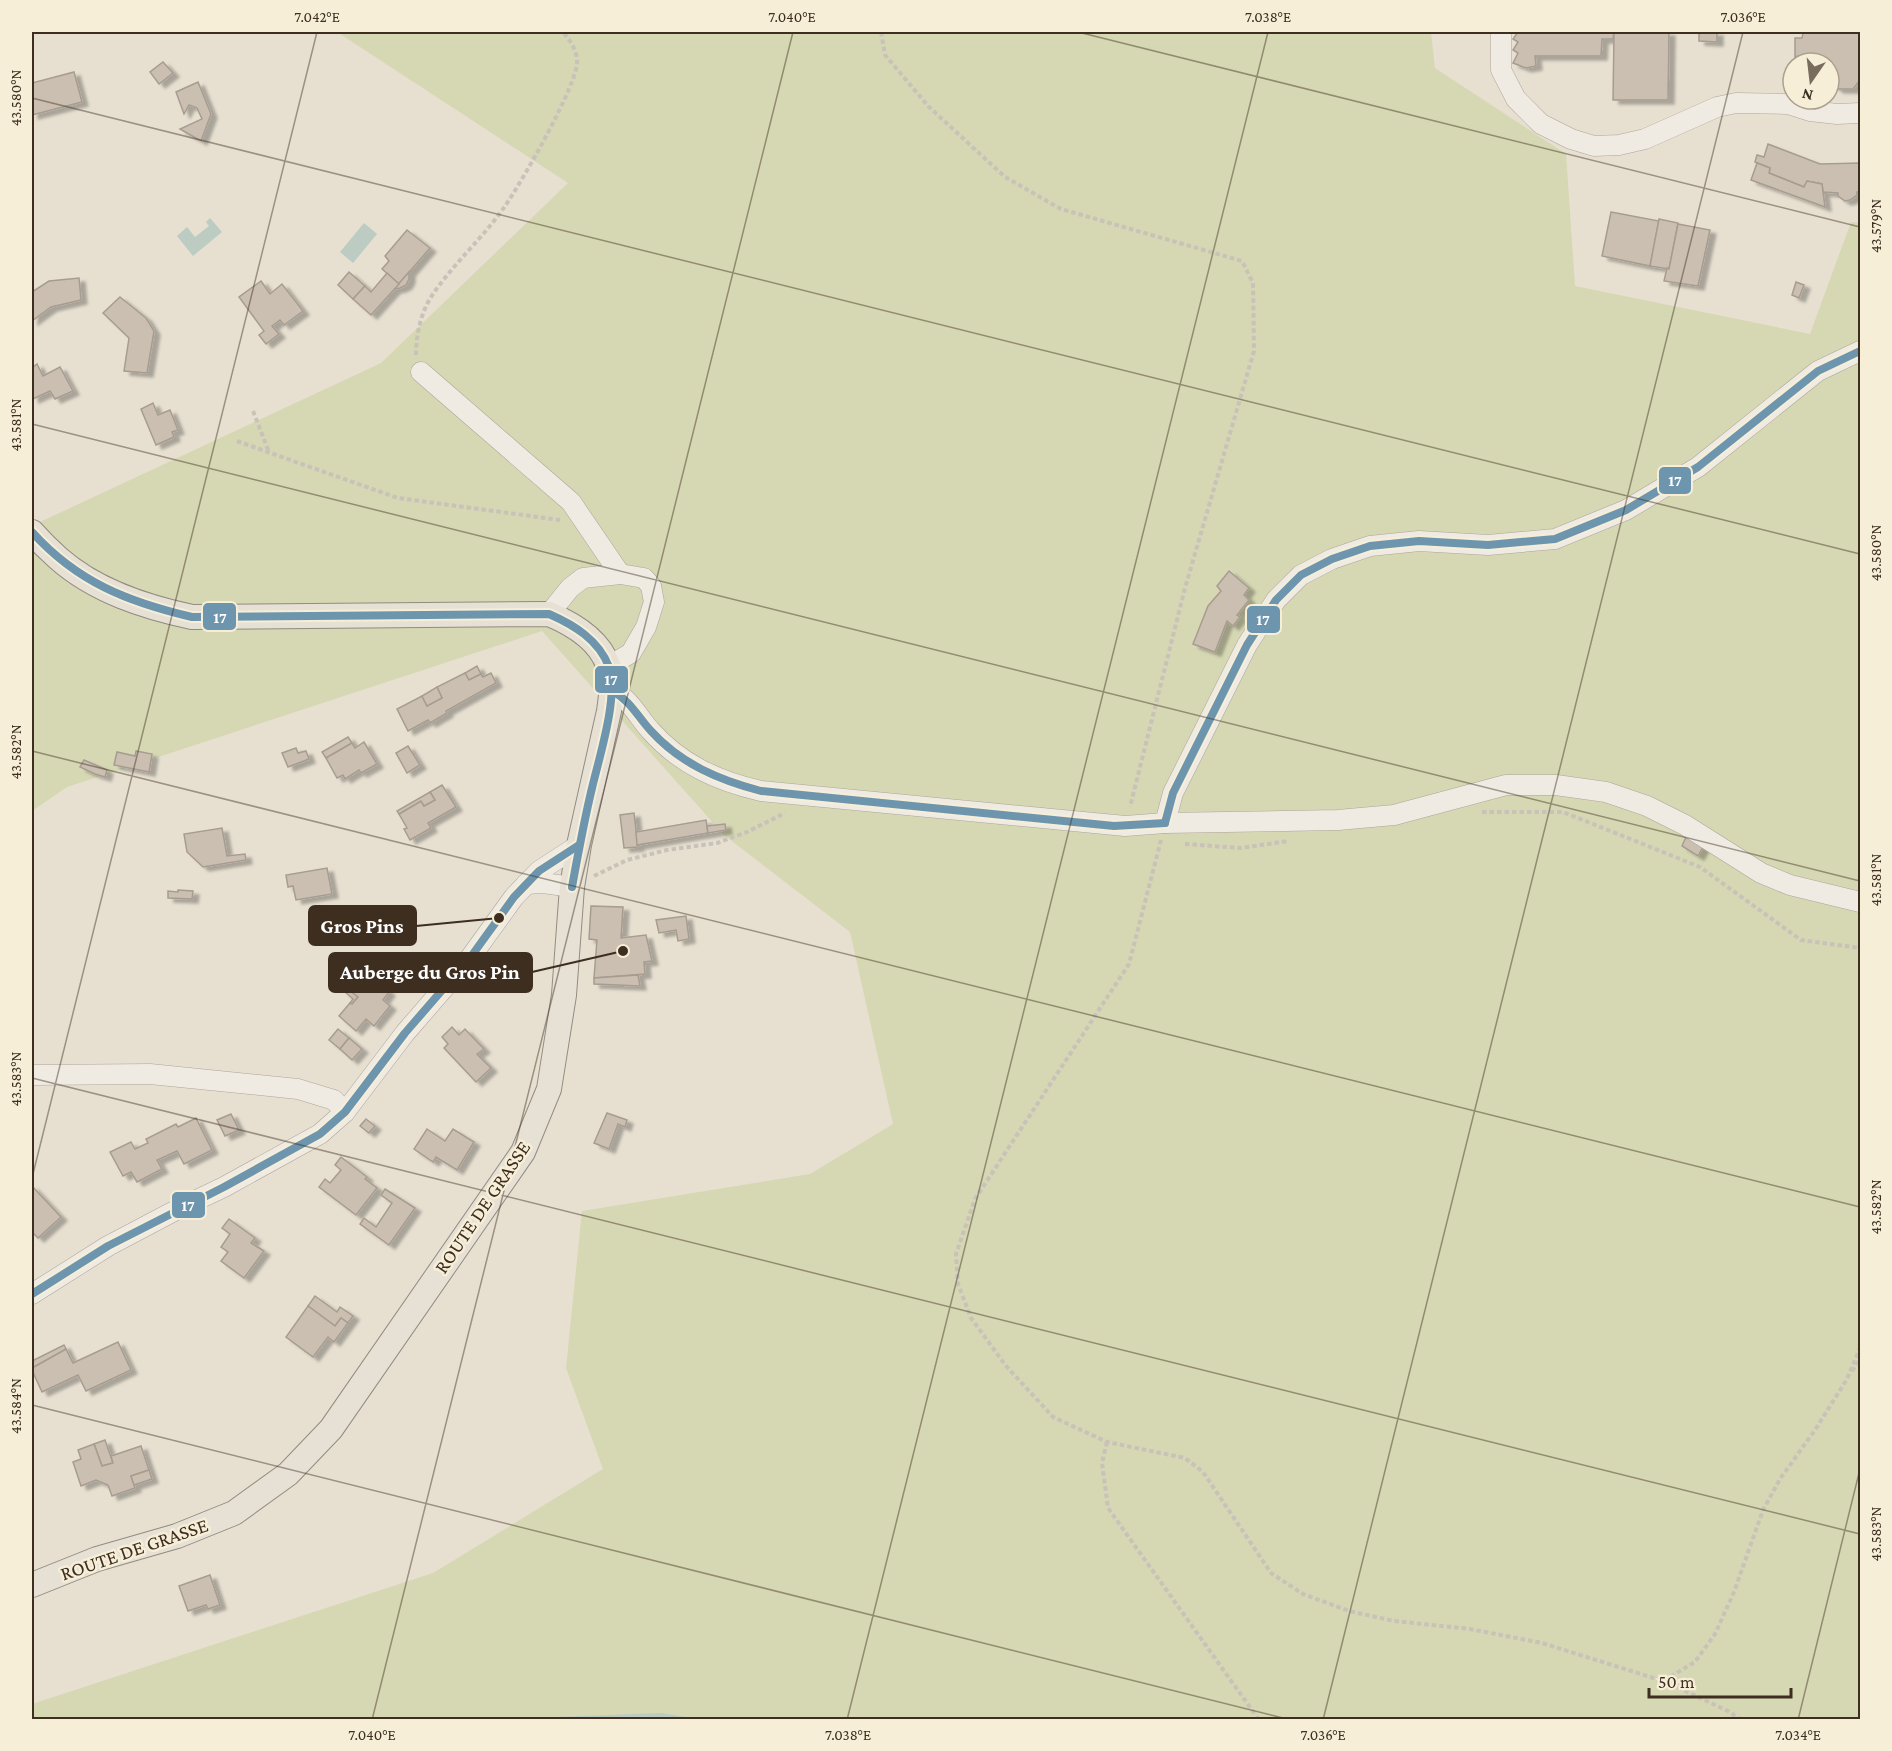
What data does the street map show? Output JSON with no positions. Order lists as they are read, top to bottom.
{
  "streets": {
    "main road": ["ROUTE DE GRASSE"]
  },
  "places": ["Gros Pins", "Auberge du Gros Pin"],
  "lines": ["transit line 17"],
  "scale_bar": "50 m",
  "north": "bottom",
  "coordinates": [
    "7.042°E",
    "7.040°E",
    "7.038°E",
    "7.036°E",
    "43.580°N",
    "43.579°N",
    "43.581°N",
    "43.582°N",
    "43.583°N",
    "43.584°N",
    "7.034°E"
  ]
}
